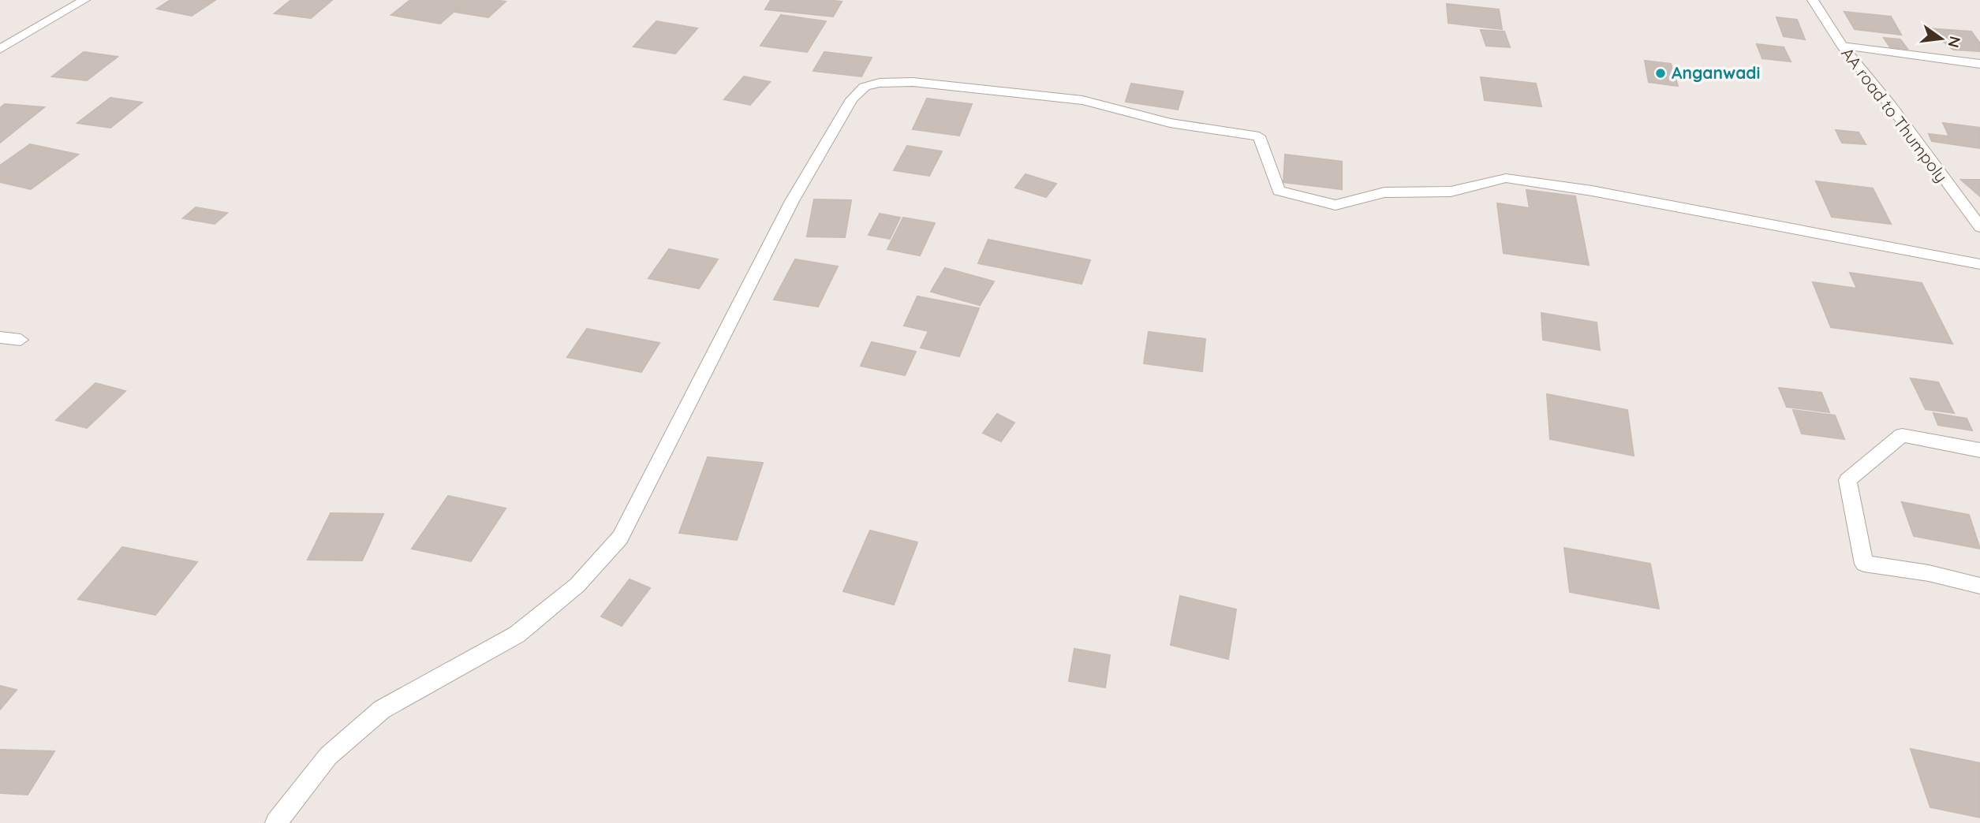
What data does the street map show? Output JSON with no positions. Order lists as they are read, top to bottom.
{
  "streets": {
    "street": ["AA road to Thumpoly"]
  },
  "places": ["Anganwadi"],
  "north": "right"
}
